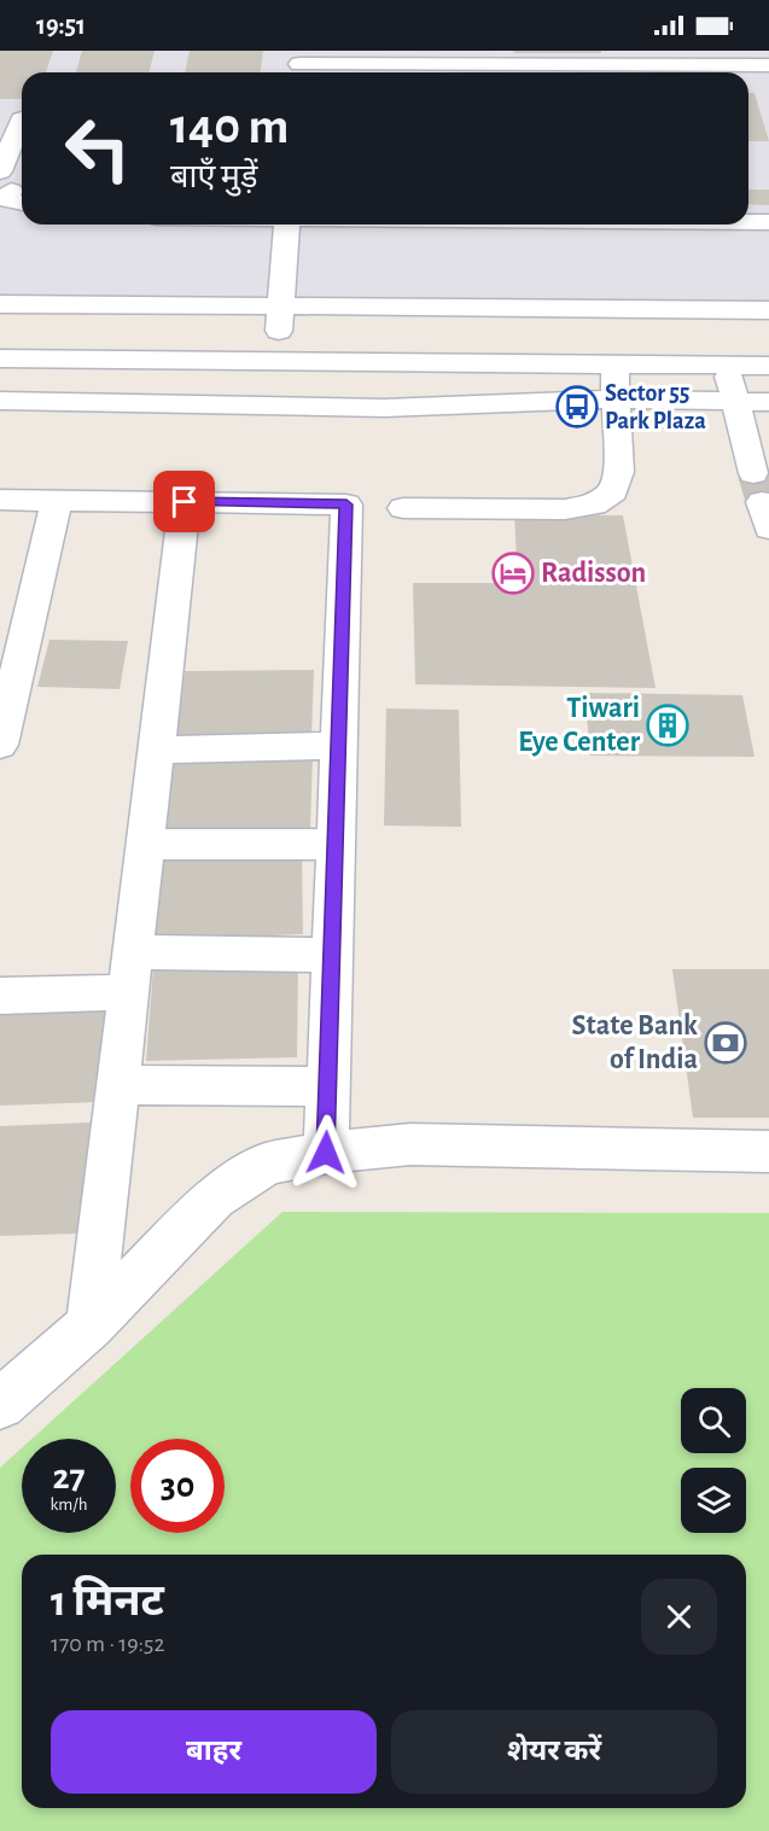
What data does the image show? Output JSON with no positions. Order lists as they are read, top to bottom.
{
  "places": {
    "bus stop": ["Sector 55 Park Plaza"],
    "hotel": ["Radisson"],
    "building": ["Tiwari Eye Center"],
    "bank": ["State Bank of India"]
  },
  "page": {
    "status": "19:51",
    "turn": ["140 m", "बाएँ मुड़ें"],
    "speed": "27 km/h",
    "limit": "30",
    "heading": ["1 मिनट", "170 m · 19:52"],
    "buttons": ["बाहर", "शेयर करें"]
  }
}
